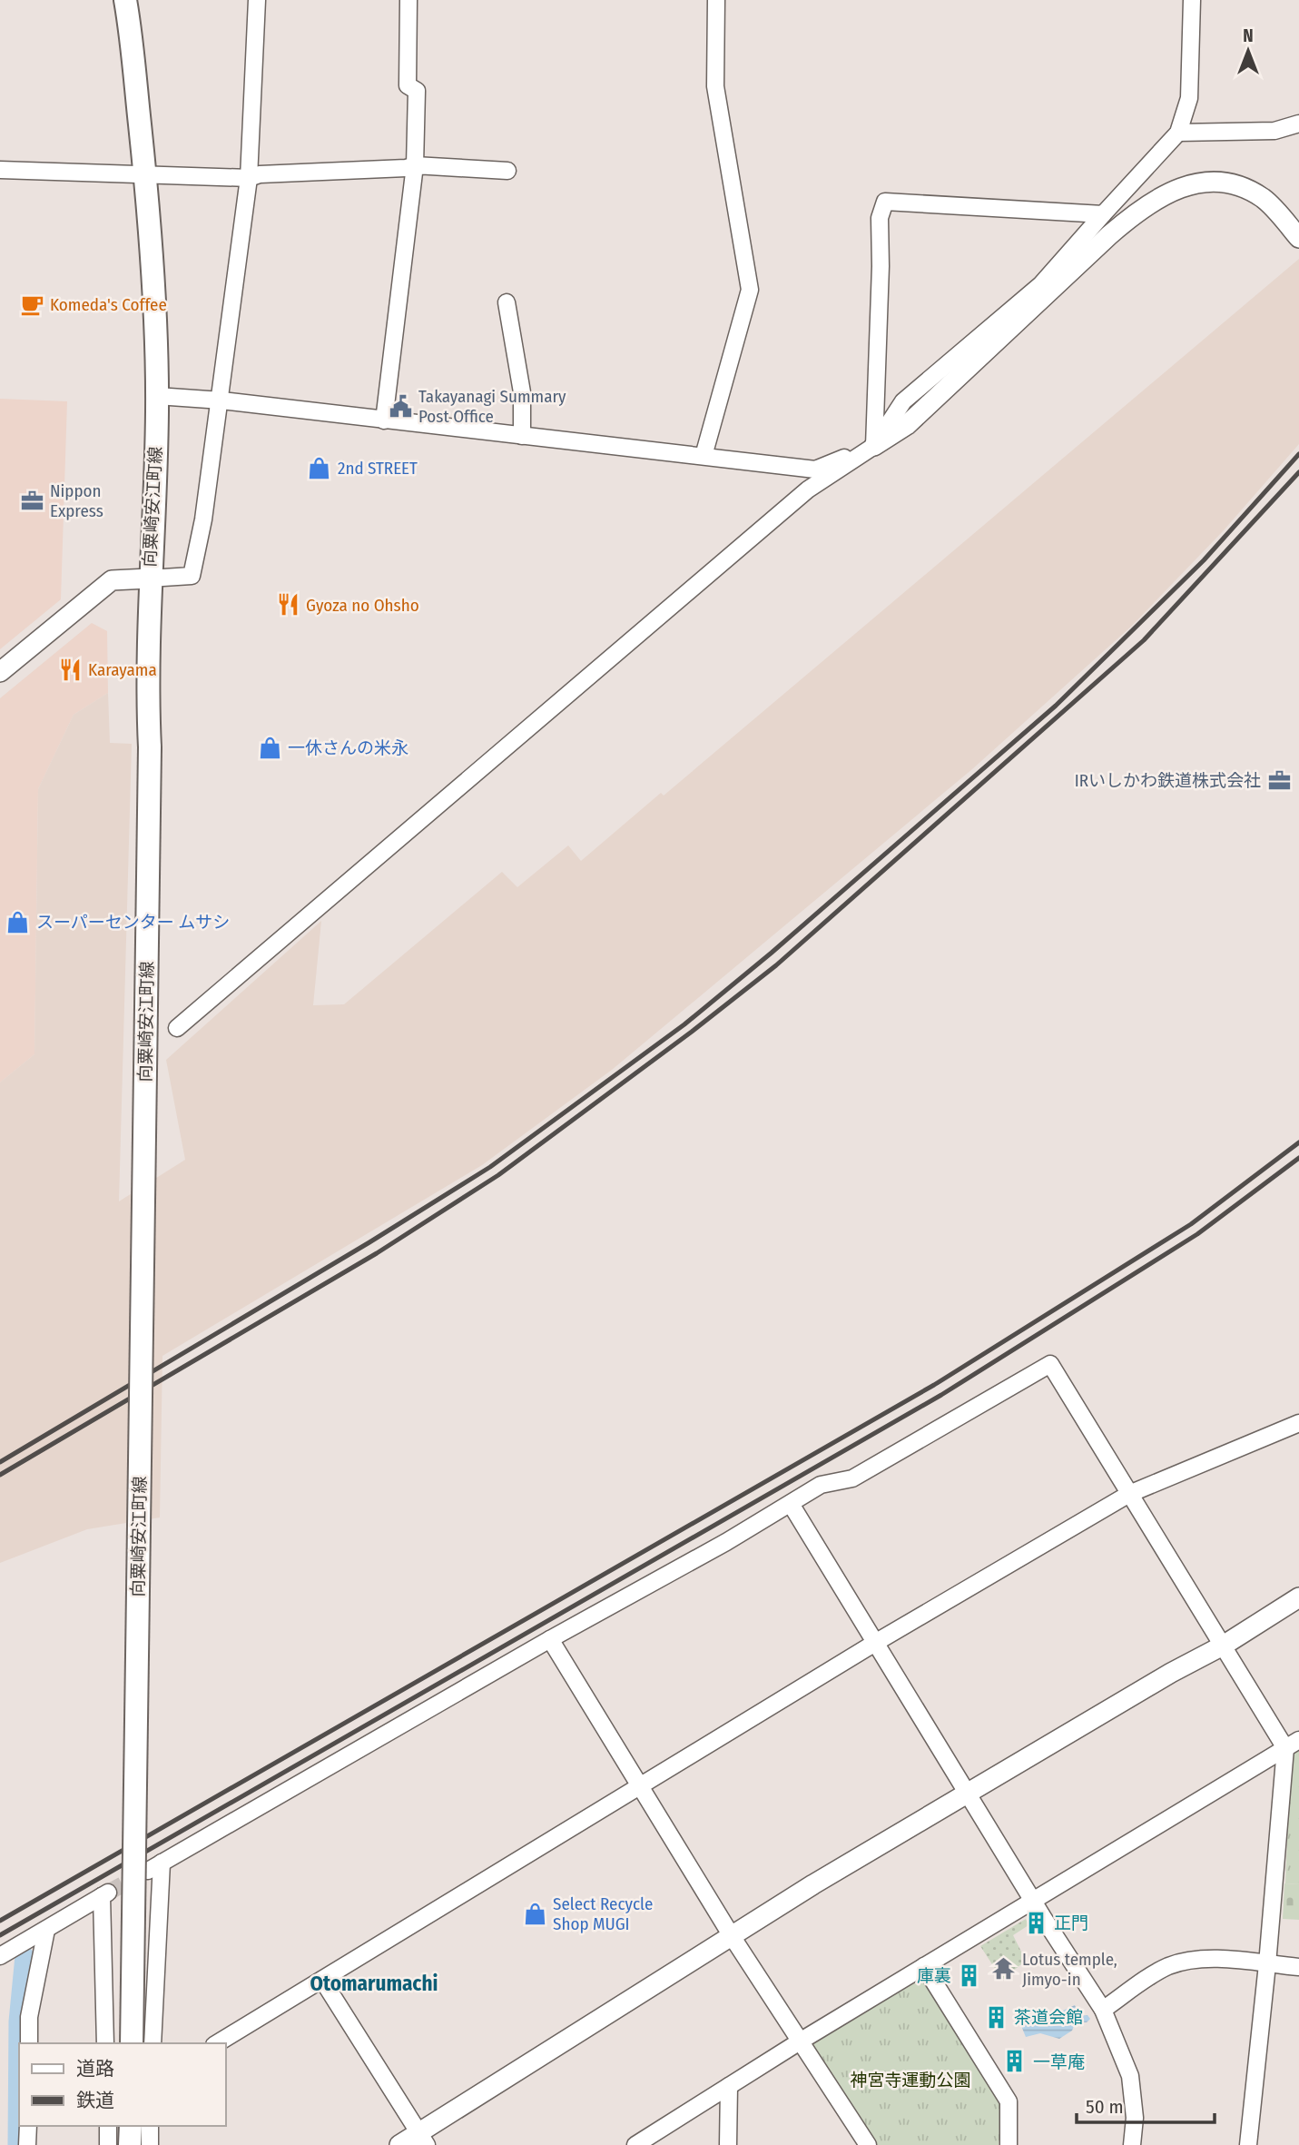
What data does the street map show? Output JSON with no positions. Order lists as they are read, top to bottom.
{
  "streets": {
    "main road": ["向粟崎安江町線"]
  },
  "districts": ["Otomarumachi"],
  "parks": ["神宮寺運動公園"],
  "places": {
    "cafe": ["Komeda's Coffee"],
    "public building": ["Takayanagi Summary Post Office"],
    "shop": [
      "2nd STREET",
      "一休さんの米永",
      "スーパーセンター ムサシ",
      "Select Recycle Shop MUGI"
    ],
    "office": ["Nippon Express", "IRいしかわ鉄道株式会社"],
    "restaurant": ["Gyoza no Ohsho", "Karayama"],
    "building": [
      "正門",
      "庫裏",
      "茶道会館",
      "一草庵"
    ],
    "temple": ["Lotus temple, Jimyo-in"]
  },
  "legend": ["道路", "鉄道"],
  "scale_bar": "50 m",
  "north": "top"
}
